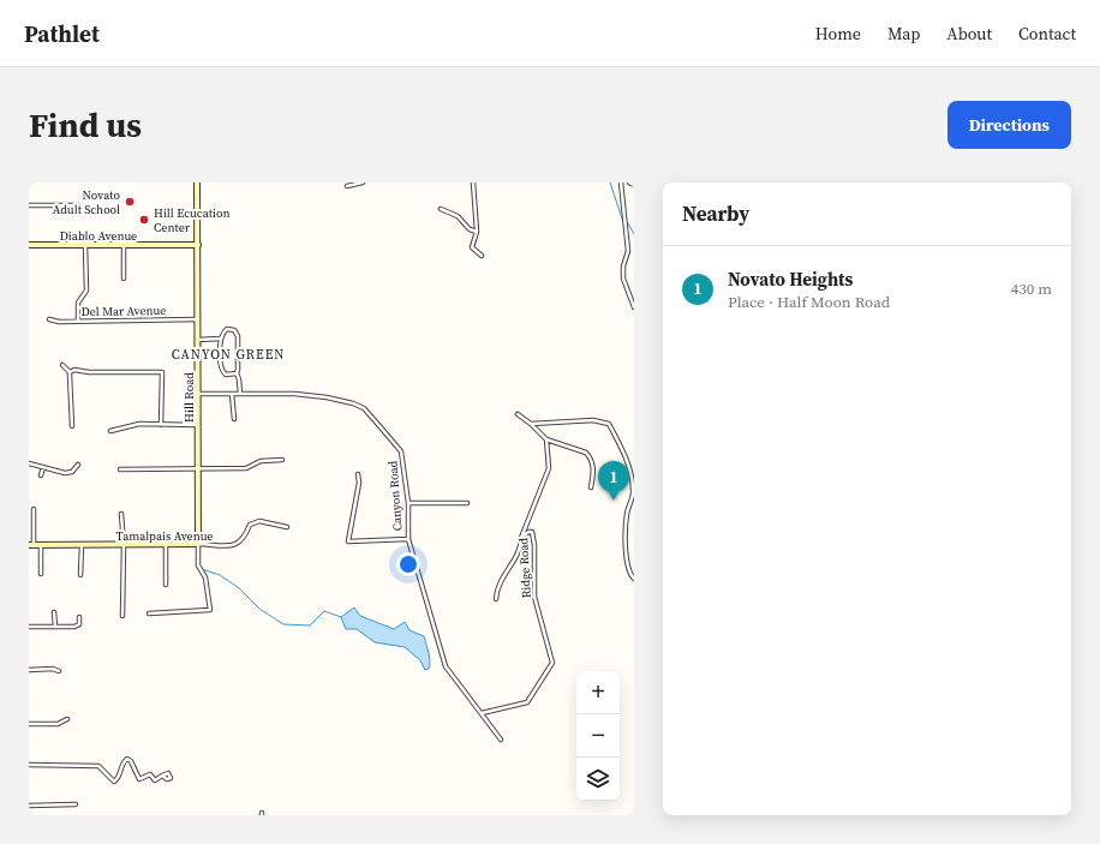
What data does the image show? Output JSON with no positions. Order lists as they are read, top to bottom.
{
  "streets": {
    "street": [
      "Diablo Avenue",
      "Del Mar Avenue",
      "Hill Road",
      "Canyon Road",
      "Tamalpais Avenue",
      "Ridge Road"
    ]
  },
  "crossings": [
    ["Diablo Avenue", "Hill Road"],
    ["Del Mar Avenue", "Hill Road"],
    ["Hill Road", "Canyon Road"],
    ["Hill Road", "Tamalpais Avenue"],
    ["Canyon Road", "Ridge Road"]
  ],
  "districts": ["CANYON GREEN"],
  "places": ["Novato Adult School", "Hill Ecucation Center"],
  "page": {
    "header": "Pathlet",
    "nav": [
      "Home",
      "Map",
      "About",
      "Contact"
    ],
    "buttons": "Directions",
    "title": "Find us",
    "heading": "Nearby",
    "list": [
      {
        "mark": "1",
        "name": "Novato Heights",
        "note": "Place · Half Moon Road",
        "value": "430 m"
      }
    ],
    "pins": "1",
    "map_buttons": ["+", "−"]
  }
}
